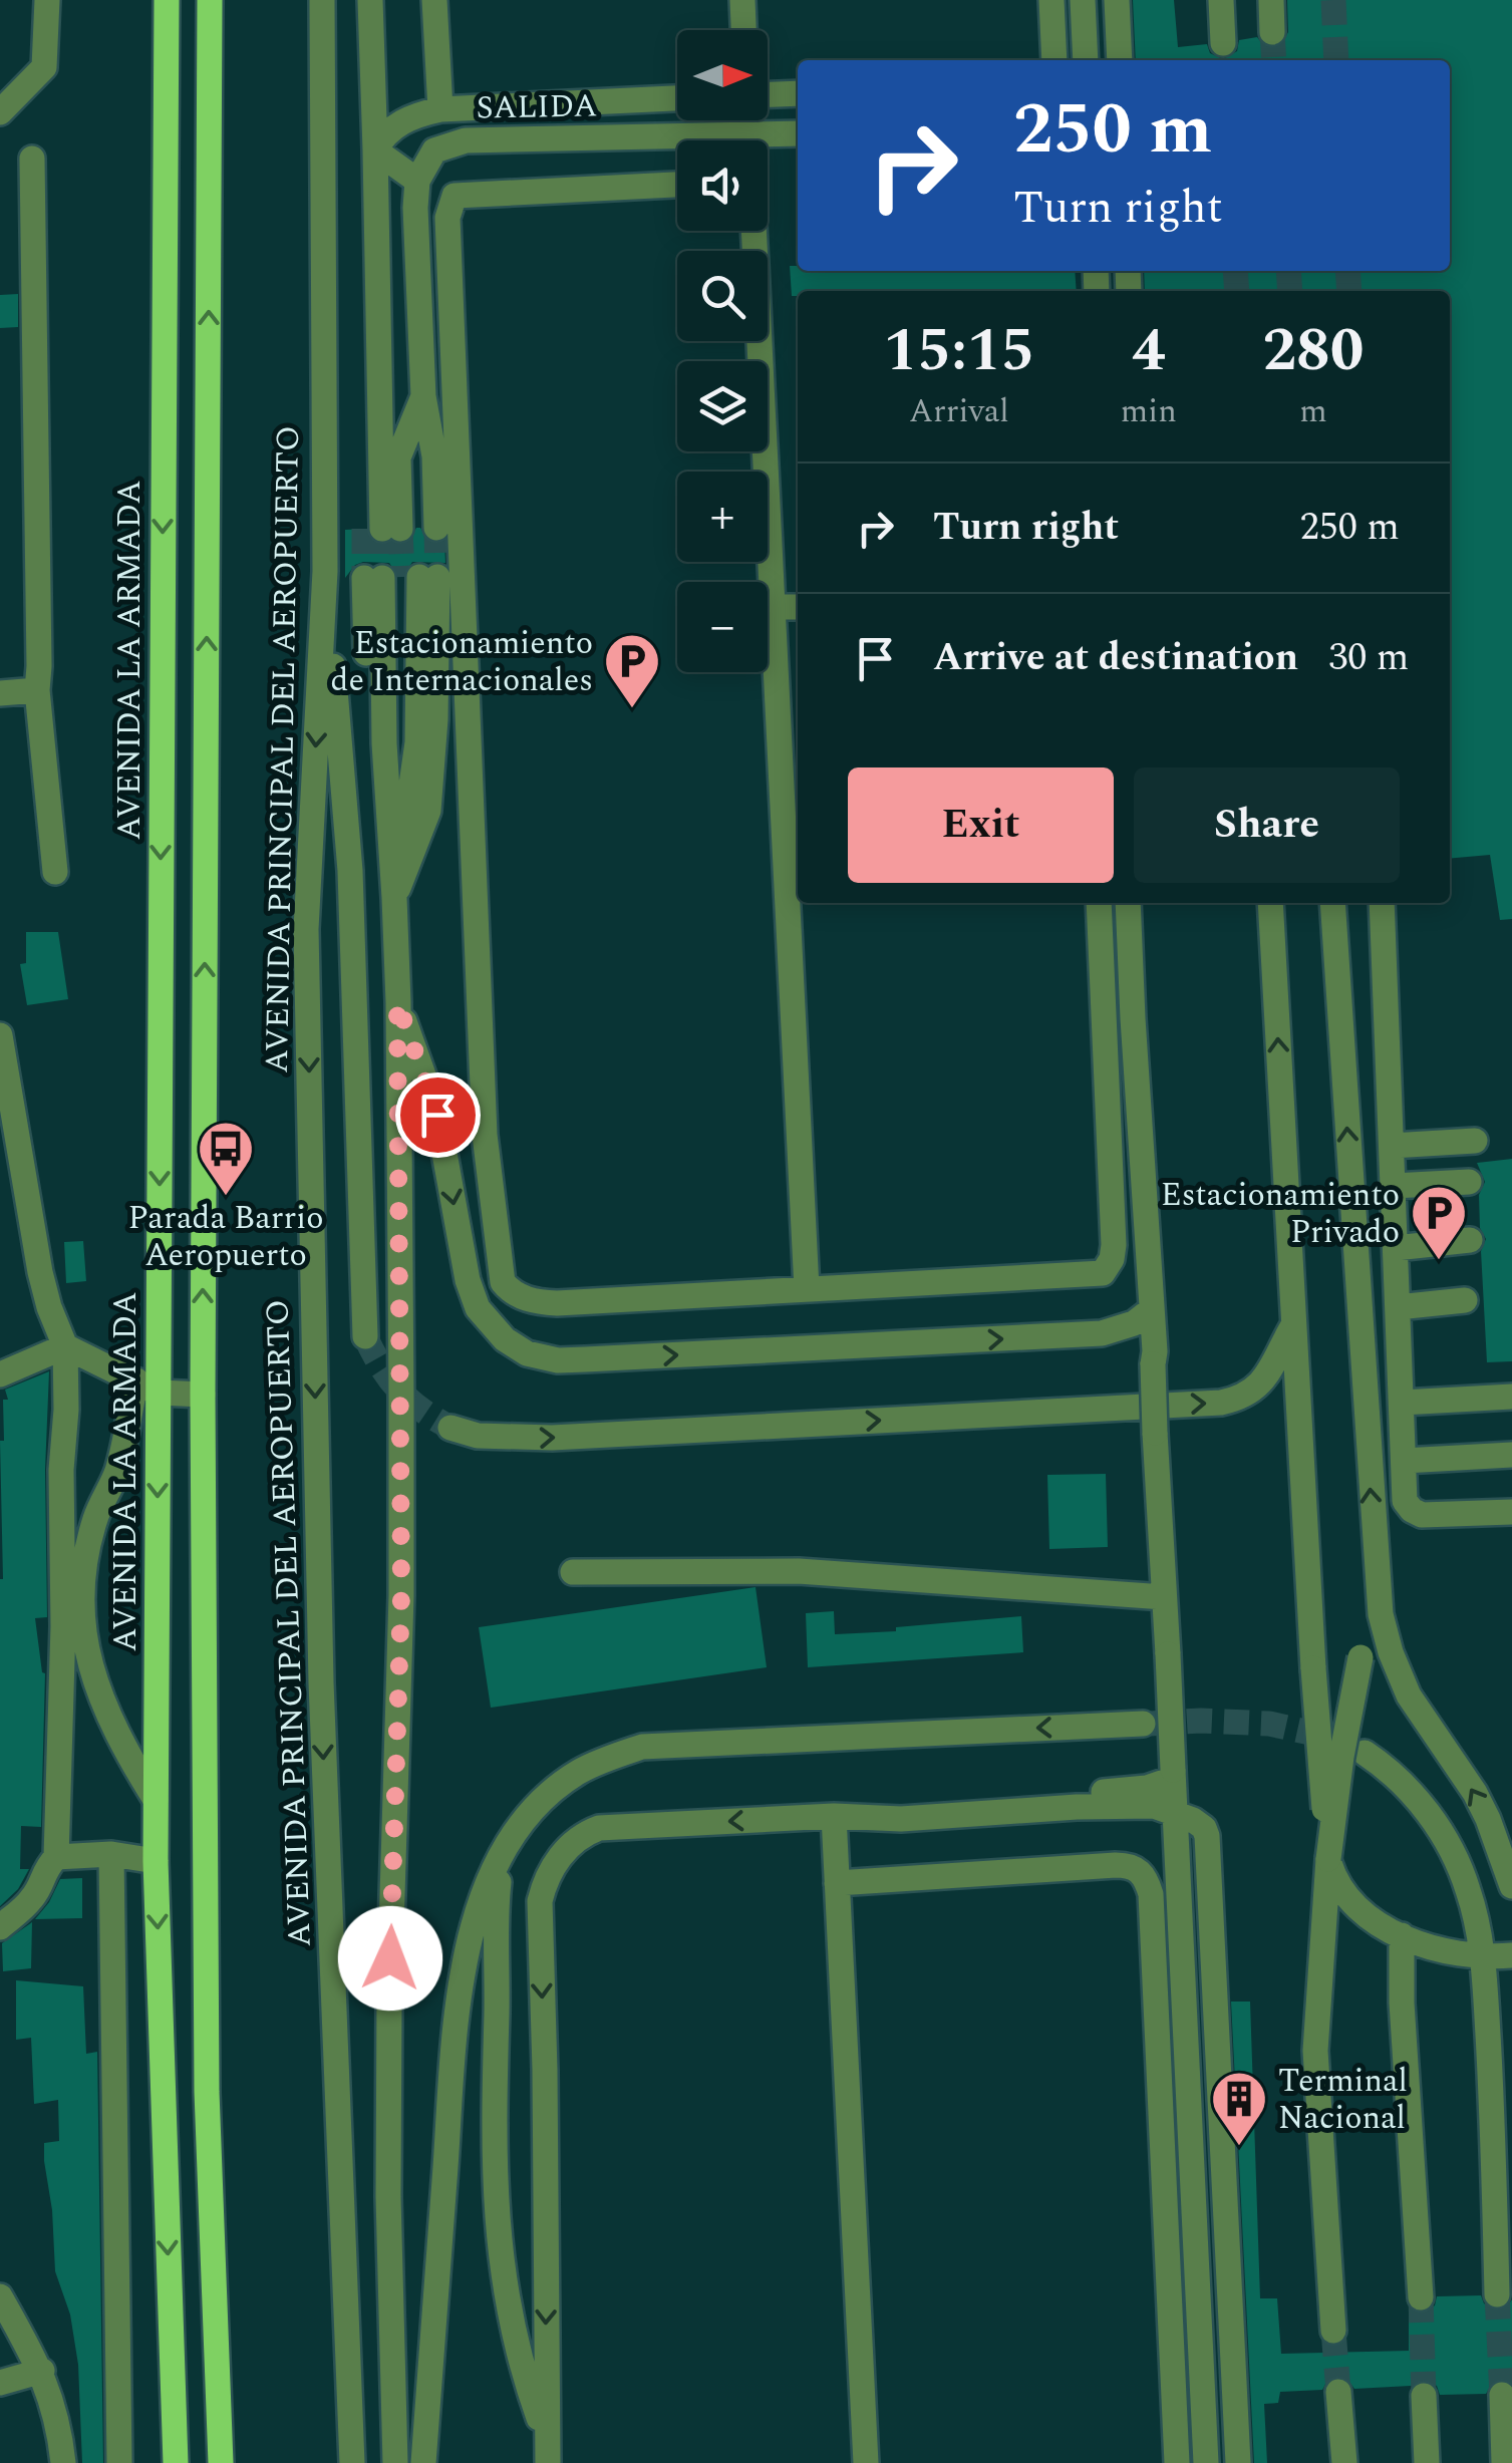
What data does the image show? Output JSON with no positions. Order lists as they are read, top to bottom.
{
  "streets": {
    "main road": ["AVENIDA LA ARMADA"],
    "street": ["SALIDA", "AVENIDA PRINCIPAL DEL AEROPUERTO"]
  },
  "places": {
    "parking": ["Estacionamiento de Internacionales", "Estacionamiento Privado"],
    "bus stop": ["Parada Barrio Aeropuerto"],
    "building": ["Terminal Nacional"]
  },
  "north": "right",
  "page": {
    "map_buttons": ["+", "−"],
    "turn": ["250 m", "Turn right"],
    "eta": [
      "15:15",
      "Arrival",
      "4",
      "min",
      "280",
      "m"
    ],
    "list": [
      {
        "name": "Turn right",
        "value": "250 m"
      },
      {
        "name": "Arrive at destination",
        "value": "30 m"
      }
    ],
    "buttons": ["Exit", "Share"]
  }
}
